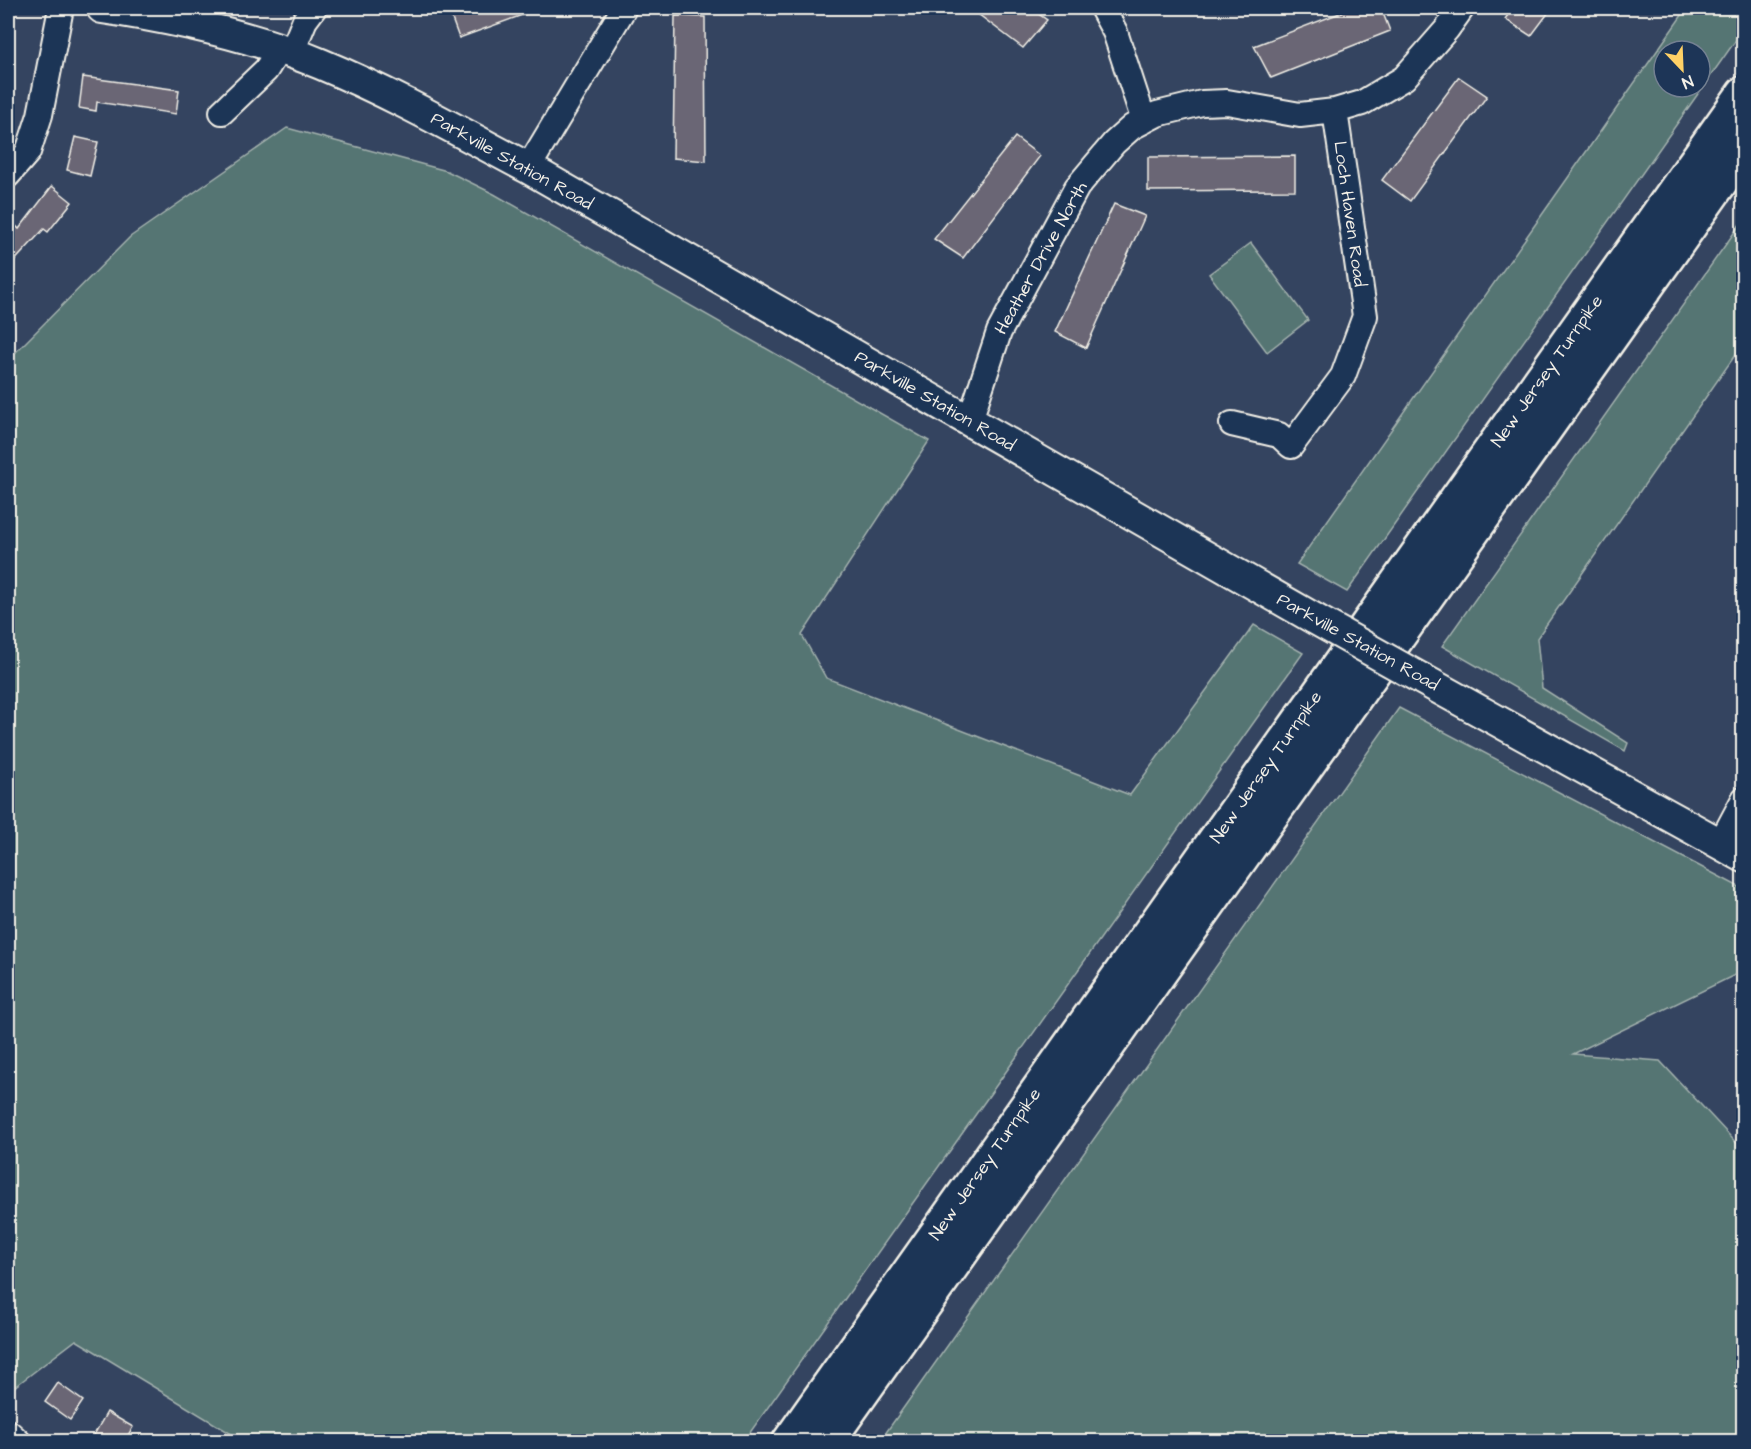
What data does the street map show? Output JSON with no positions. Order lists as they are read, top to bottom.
{
  "streets": {
    "highway": ["New Jersey Turnpike"],
    "main road": ["Parkville Station Road"],
    "street": ["Loch Haven Road", "Heather Drive North"]
  },
  "crossings": [
    ["Parkville Station Road", "Heather Drive North"],
    ["Loch Haven Road", "Heather Drive North"]
  ],
  "north": "bottom right"
}
